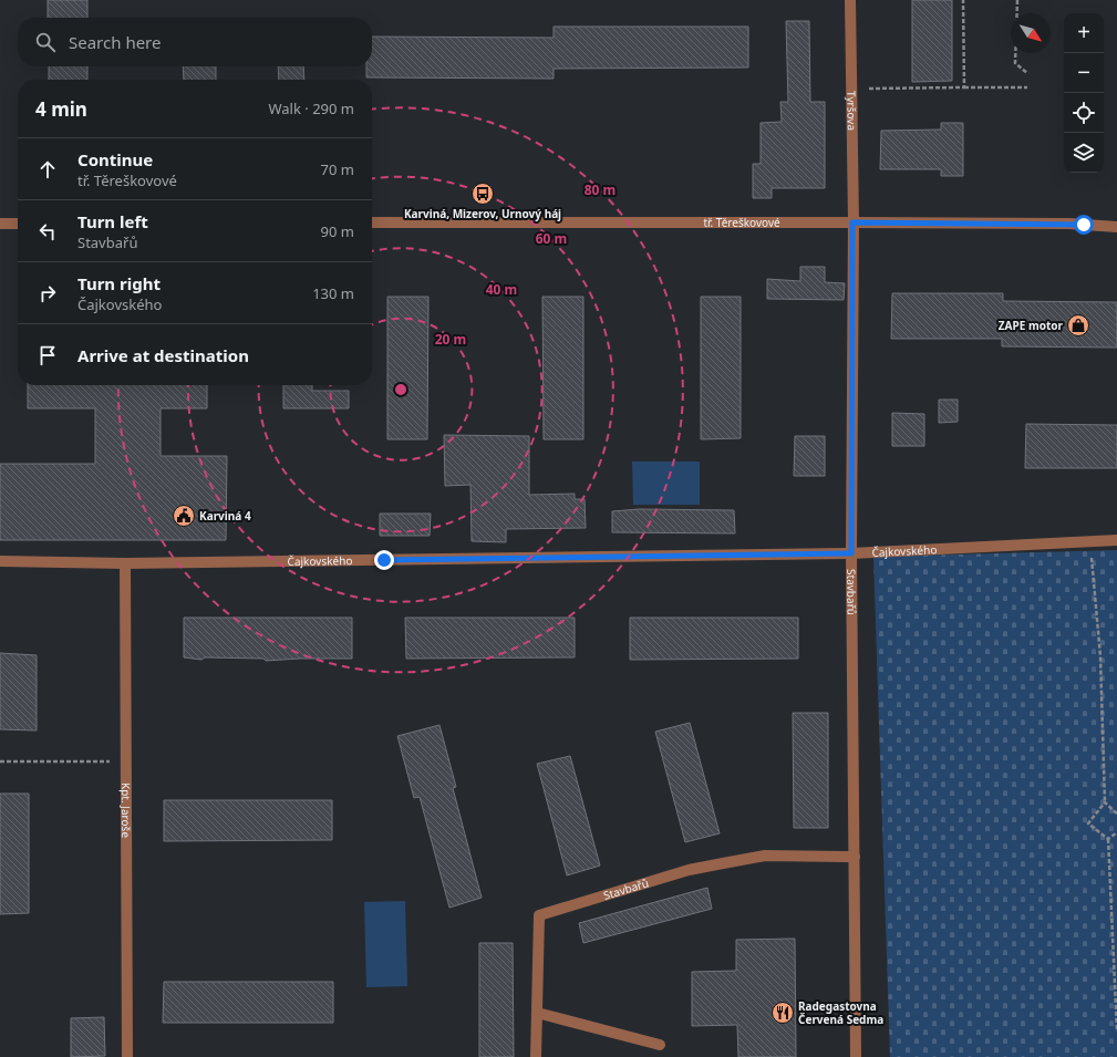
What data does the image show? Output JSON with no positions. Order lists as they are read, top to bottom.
{
  "streets": {
    "street": [
      "Tyršova",
      "tř. Těreškovové",
      "Čajkovského",
      "Stavbařů",
      "Kpt. Jaroše"
    ]
  },
  "crossings": [
    ["Tyršova", "tř. Těreškovové"],
    ["Tyršova", "Stavbařů"],
    ["tř. Těreškovové", "Stavbařů"],
    ["Čajkovského", "Stavbařů"],
    ["Čajkovského", "Kpt. Jaroše"]
  ],
  "places": {
    "bus stop": ["Karviná, Mizerov, Urnový háj"],
    "shop": ["ZAPE motor"],
    "public building": ["Karviná 4"],
    "restaurant": ["Radegastovna Červená Sedma"]
  },
  "north": "bottom right",
  "page": {
    "map_buttons": ["+", "−"],
    "search": "Search here",
    "heading": ["4 min", "Walk · 290 m"],
    "list": [
      ["Continue", "tř. Těreškovové", "70 m"],
      ["Turn left", "Stavbařů", "90 m"],
      ["Turn right", "Čajkovského", "130 m"],
      "Arrive at destination"
    ]
  },
  "rings": [
    "80 m",
    "60 m",
    "40 m",
    "20 m"
  ]
}
